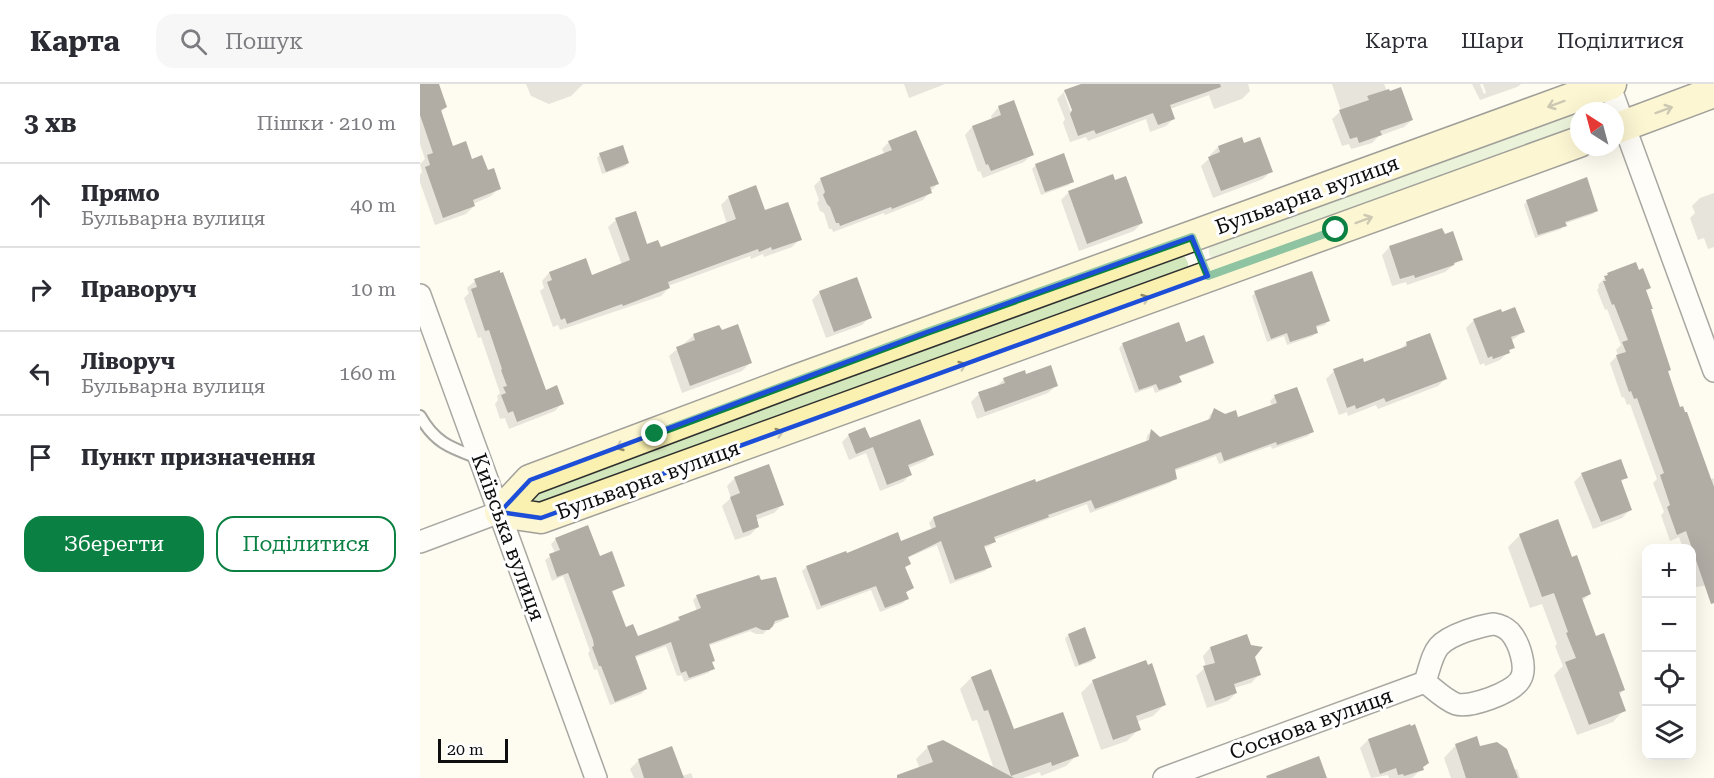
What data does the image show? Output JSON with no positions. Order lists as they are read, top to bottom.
{
  "streets": {
    "street": ["Бульварна вулиця", "Київська вулиця", "Соснова вулиця"]
  },
  "crossings": [
    ["Бульварна вулиця", "Київська вулиця"]
  ],
  "scale_bar": "20 m",
  "north": "top left",
  "page": {
    "header": "Карта",
    "search": "Пошук",
    "nav": ["Карта", "Шари", "Поділитися"],
    "heading": ["3 хв", "Пішки · 210 m"],
    "list": [
      ["Прямо", "Бульварна вулиця", "40 m"],
      ["Праворуч", "10 m"],
      ["Ліворуч", "Бульварна вулиця", "160 m"],
      "Пункт призначення"
    ],
    "buttons": ["Зберегти", "Поділитися"],
    "map_buttons": ["+", "−"],
    "scale": "20 m"
  }
}
